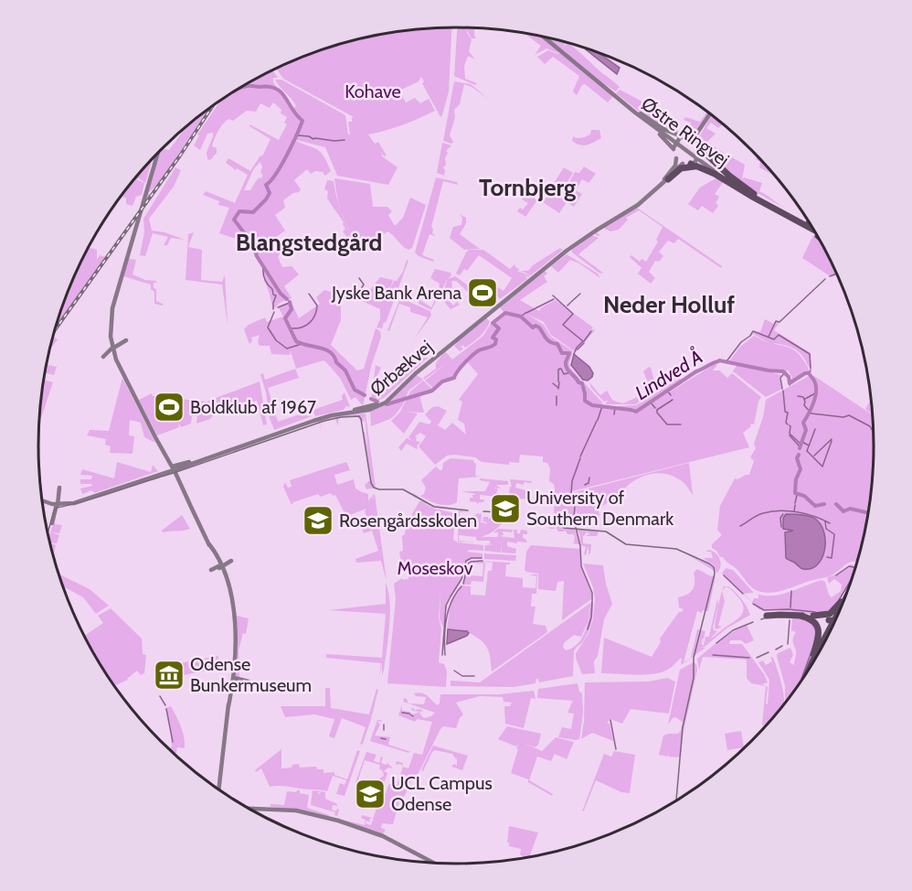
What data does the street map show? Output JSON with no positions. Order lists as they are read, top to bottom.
{
  "streets": {
    "main road": ["Østre Ringvej", "Ørbækvej"]
  },
  "districts": ["Tornbjerg", "Blangstedgård", "Neder Holluf"],
  "water": ["Lindved Å"],
  "parks": ["Kohave", "Moseskov"],
  "places": {
    "sports": ["Jyske Bank Arena", "Boldklub af 1967"],
    "school or university": ["University of Southern Denmark", "Rosengårdsskolen", "UCL Campus Odense"],
    "museum": ["Odense Bunkermuseum"]
  }
}
